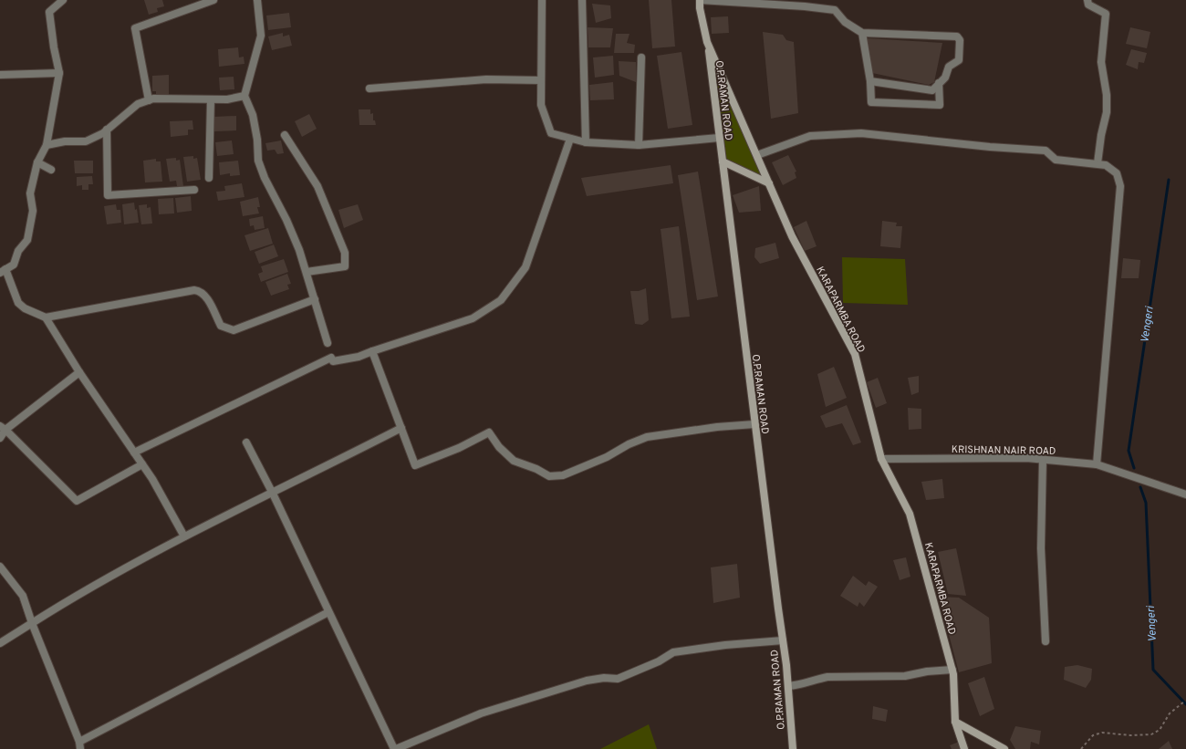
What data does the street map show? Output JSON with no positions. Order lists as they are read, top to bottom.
{
  "streets": {
    "main road": ["O.P.RAMAN ROAD", "KARAPARMBA ROAD"],
    "street": ["KRISHNAN NAIR ROAD"]
  },
  "crossings": [
    ["O.P.RAMAN ROAD", "KARAPARMBA ROAD"],
    ["KARAPARMBA ROAD", "KRISHNAN NAIR ROAD"]
  ],
  "water": ["Vengeri"]
}
